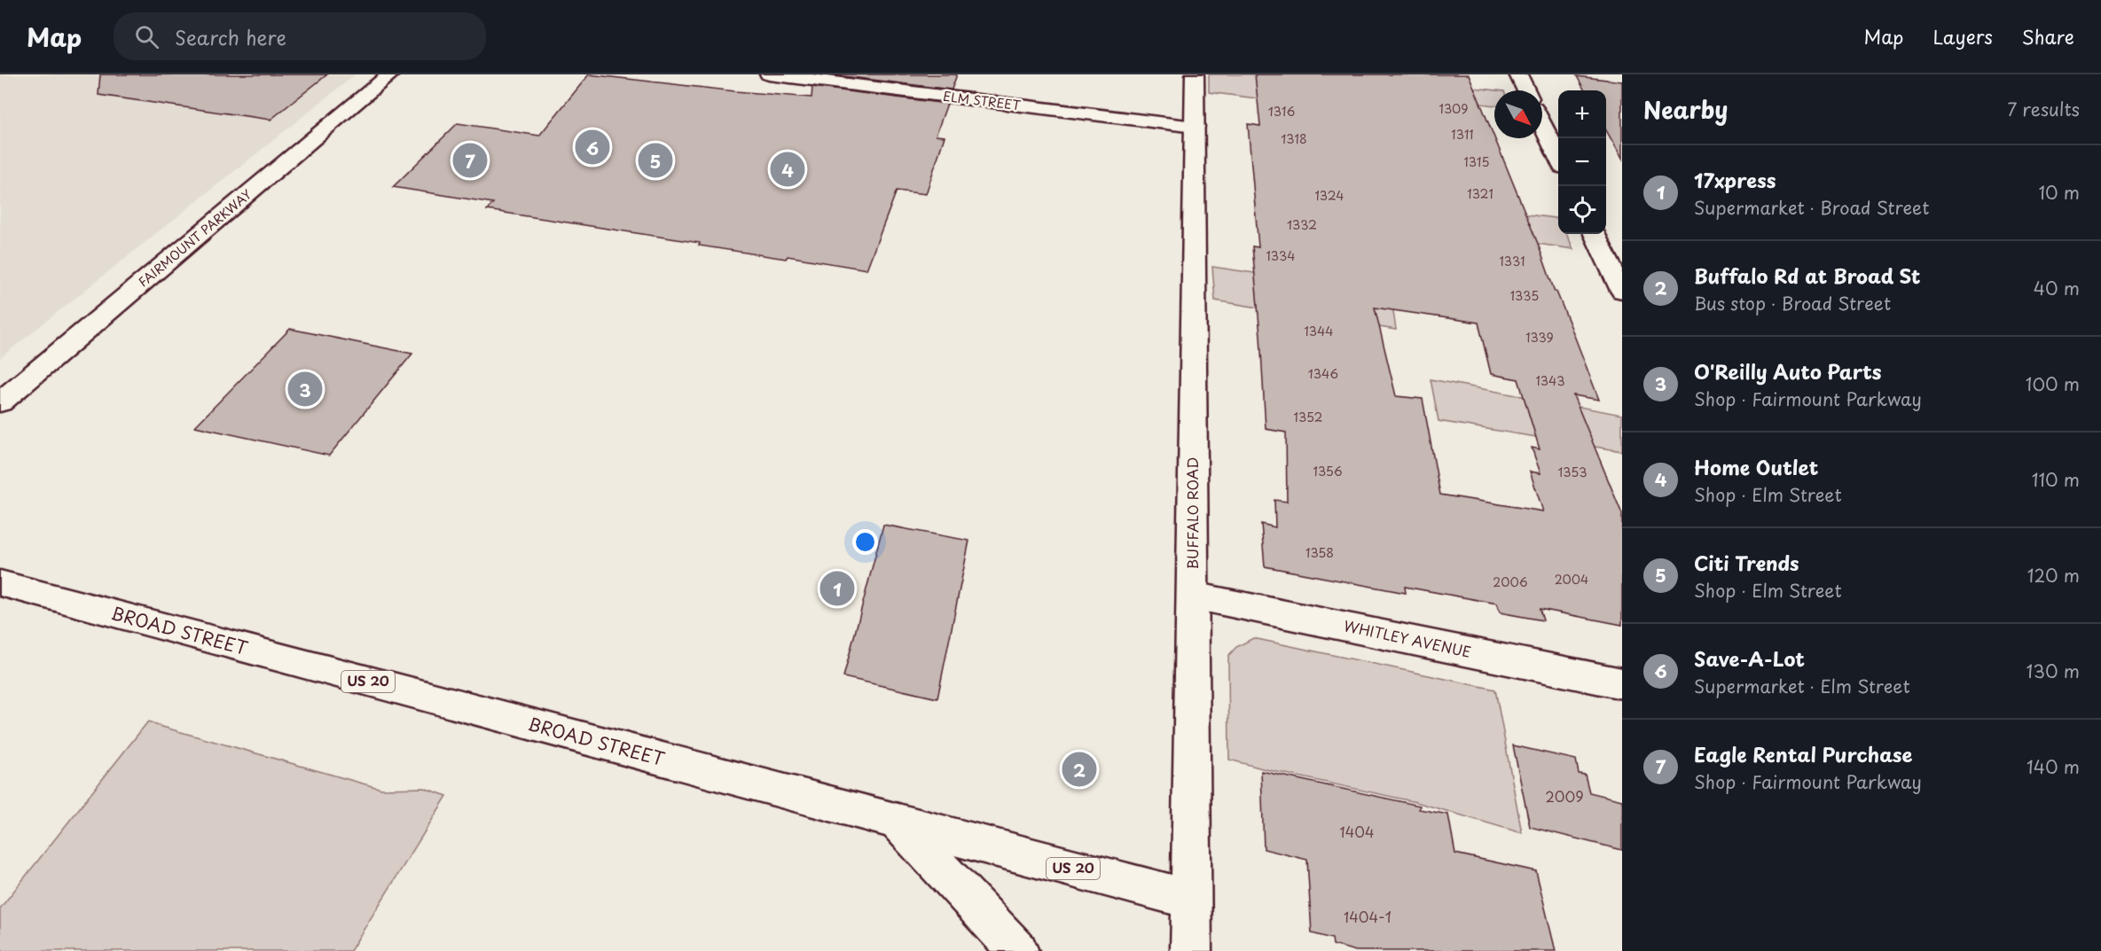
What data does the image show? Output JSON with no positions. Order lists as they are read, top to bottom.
{
  "streets": {
    "main road": [
      "ELM STREET",
      "FAIRMOUNT PARKWAY",
      "BUFFALO ROAD",
      "BROAD STREET",
      "WHITLEY AVENUE",
      "US 20"
    ]
  },
  "crossings": [
    ["ELM STREET", "BUFFALO ROAD"],
    ["BUFFALO ROAD", "BROAD STREET"],
    ["BUFFALO ROAD", "WHITLEY AVENUE"]
  ],
  "house_numbers": [
    "1309",
    "1316",
    "1311",
    "1318",
    "1315",
    "1321",
    "1324",
    "1332",
    "1334",
    "1331",
    "1335",
    "1344",
    "1339",
    "1346",
    "1343",
    "1352",
    "1356",
    "1353",
    "1358",
    "2004",
    "2006",
    "2009",
    "1404",
    "1404-1"
  ],
  "north": "bottom right",
  "page": {
    "header": "Map",
    "search": "Search here",
    "nav": ["Map", "Layers", "Share"],
    "heading": ["Nearby", "7 results"],
    "map_buttons": ["+", "−"],
    "pins": [
      "6",
      "5",
      "7",
      "4",
      "3",
      "1",
      "2"
    ],
    "list": [
      {
        "mark": "1",
        "name": "17xpress",
        "note": "Supermarket · Broad Street",
        "value": "10 m"
      },
      {
        "mark": "2",
        "name": "Buffalo Rd at Broad St",
        "note": "Bus stop · Broad Street",
        "value": "40 m"
      },
      {
        "mark": "3",
        "name": "O'Reilly Auto Parts",
        "note": "Shop · Fairmount Parkway",
        "value": "100 m"
      },
      {
        "mark": "4",
        "name": "Home Outlet",
        "note": "Shop · Elm Street",
        "value": "110 m"
      },
      {
        "mark": "5",
        "name": "Citi Trends",
        "note": "Shop · Elm Street",
        "value": "120 m"
      },
      {
        "mark": "6",
        "name": "Save-A-Lot",
        "note": "Supermarket · Elm Street",
        "value": "130 m"
      },
      {
        "mark": "7",
        "name": "Eagle Rental Purchase",
        "note": "Shop · Fairmount Parkway",
        "value": "140 m"
      }
    ]
  }
}
